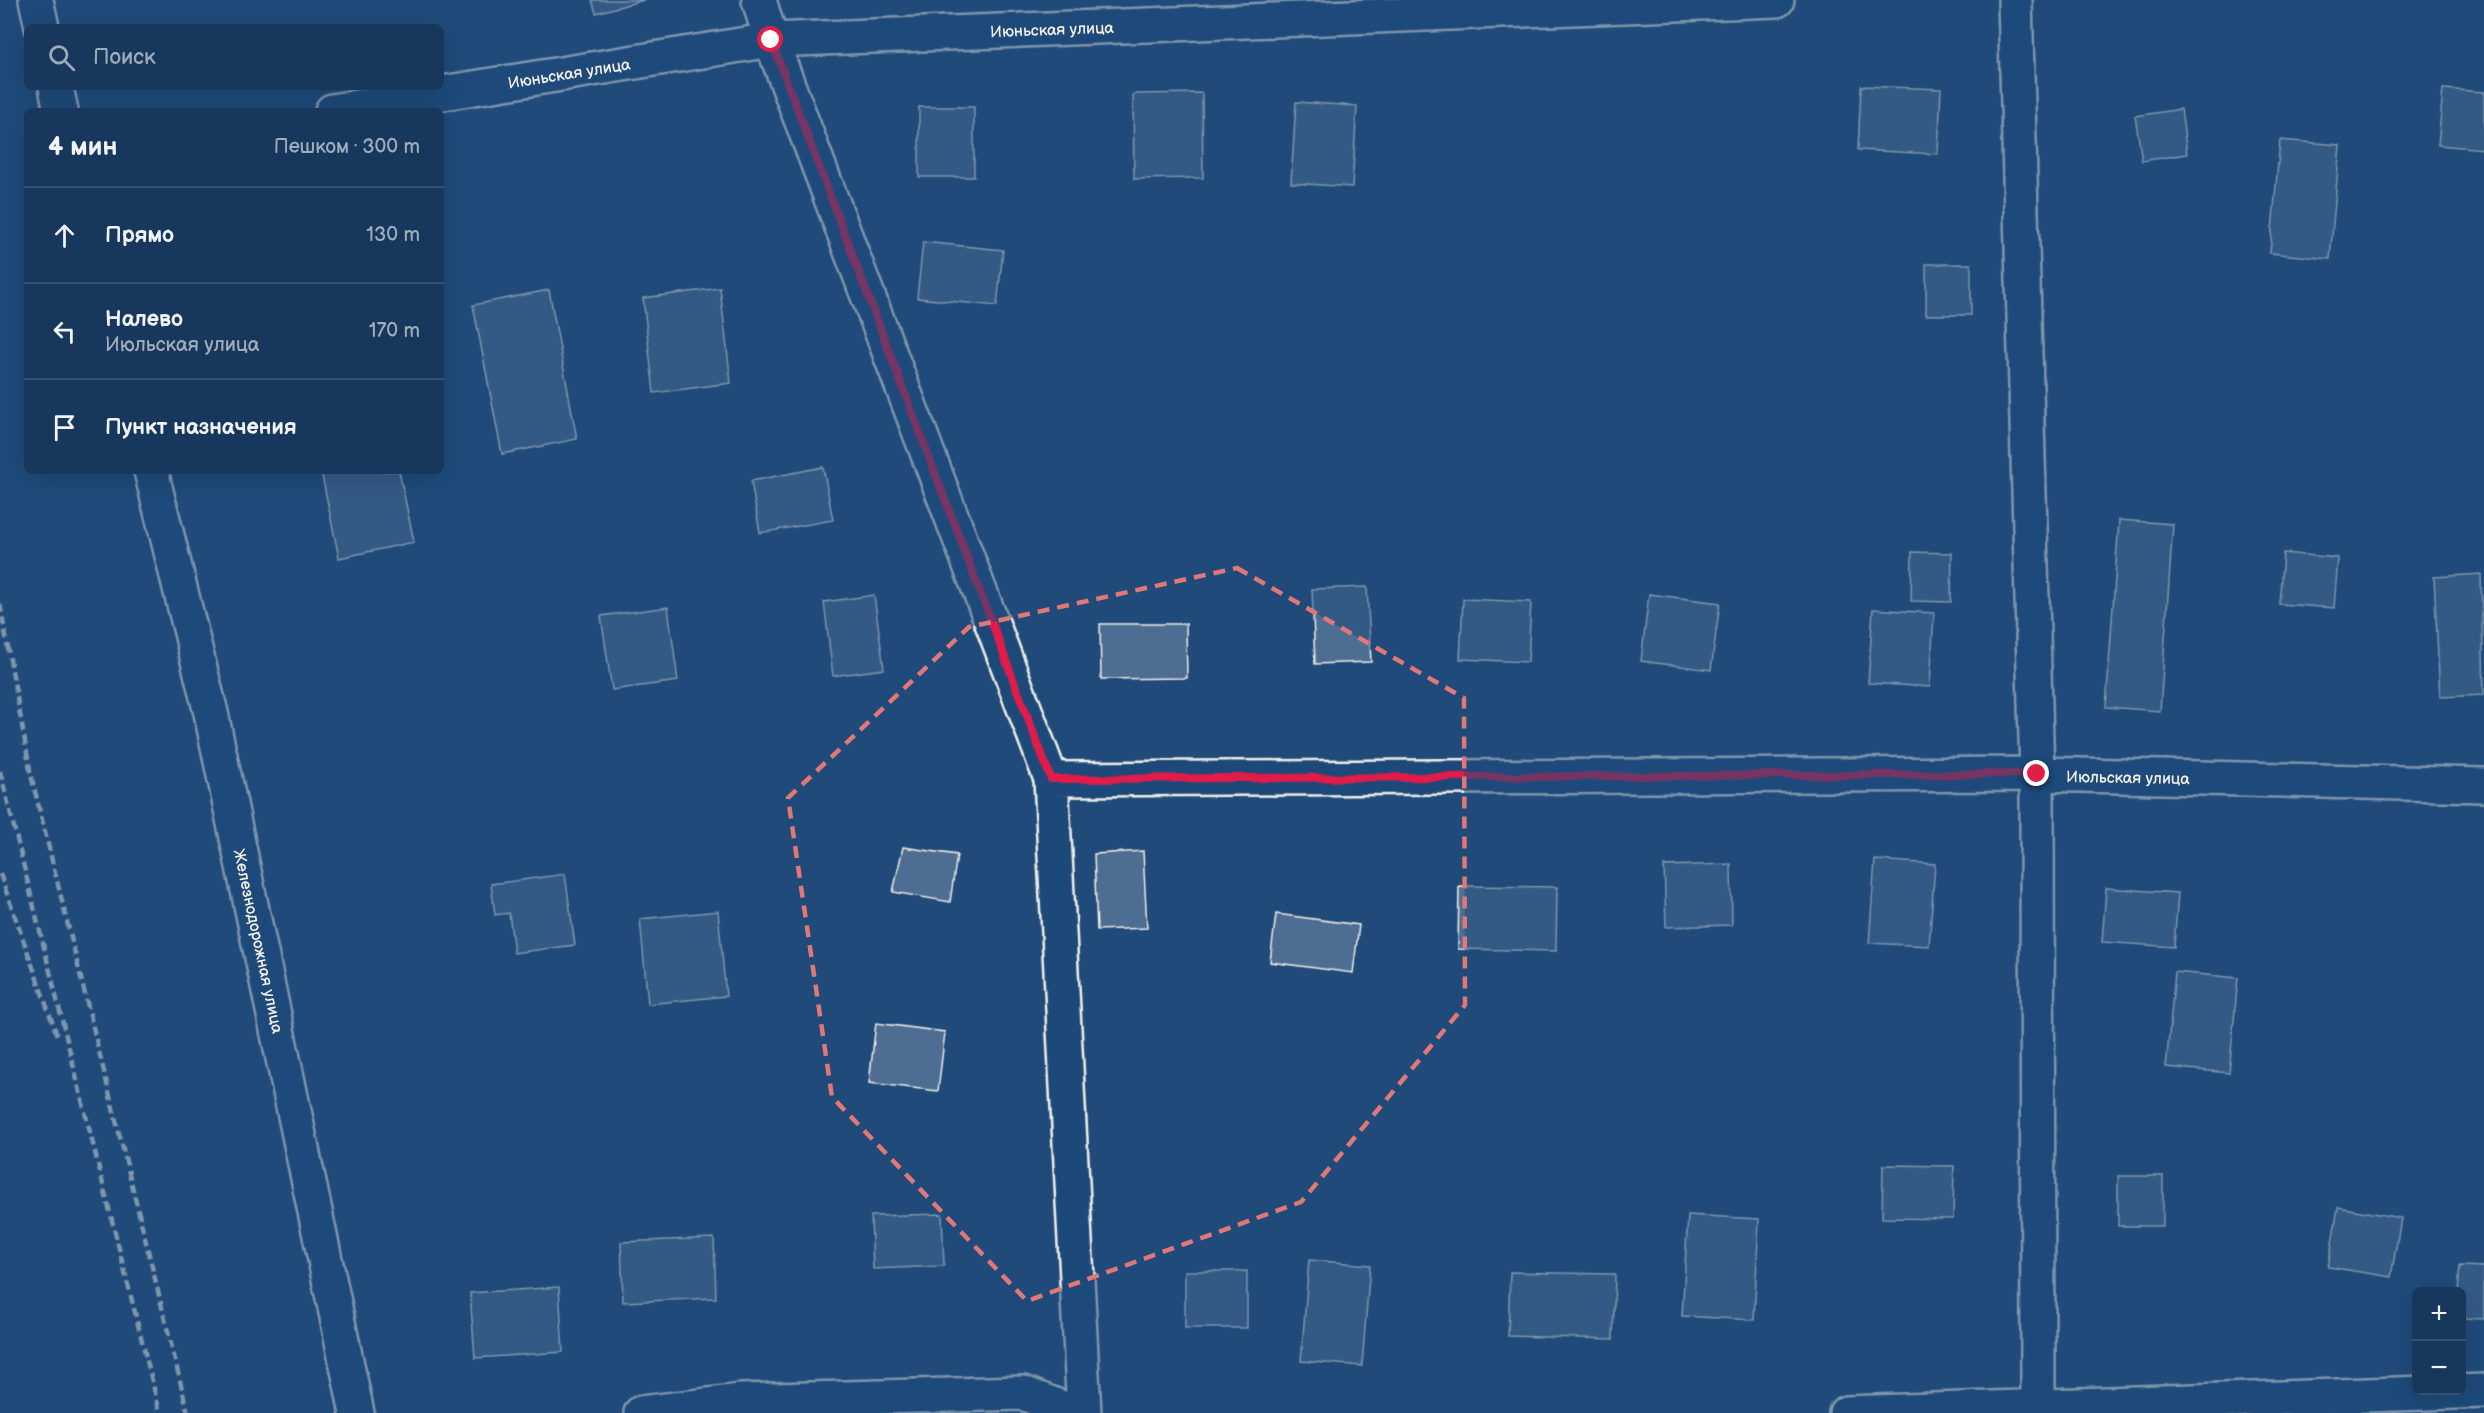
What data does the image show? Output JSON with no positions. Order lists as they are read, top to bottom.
{
  "streets": {
    "street": ["Июньская улица", "Июльская улица", "Железнодорожная улица"]
  },
  "page": {
    "search": "Поиск",
    "heading": ["4 мин", "Пешком · 300 m"],
    "list": [
      ["Прямо", "130 m"],
      ["Налево", "Июльская улица", "170 m"],
      "Пункт назначения"
    ],
    "map_buttons": ["+", "−"]
  }
}
